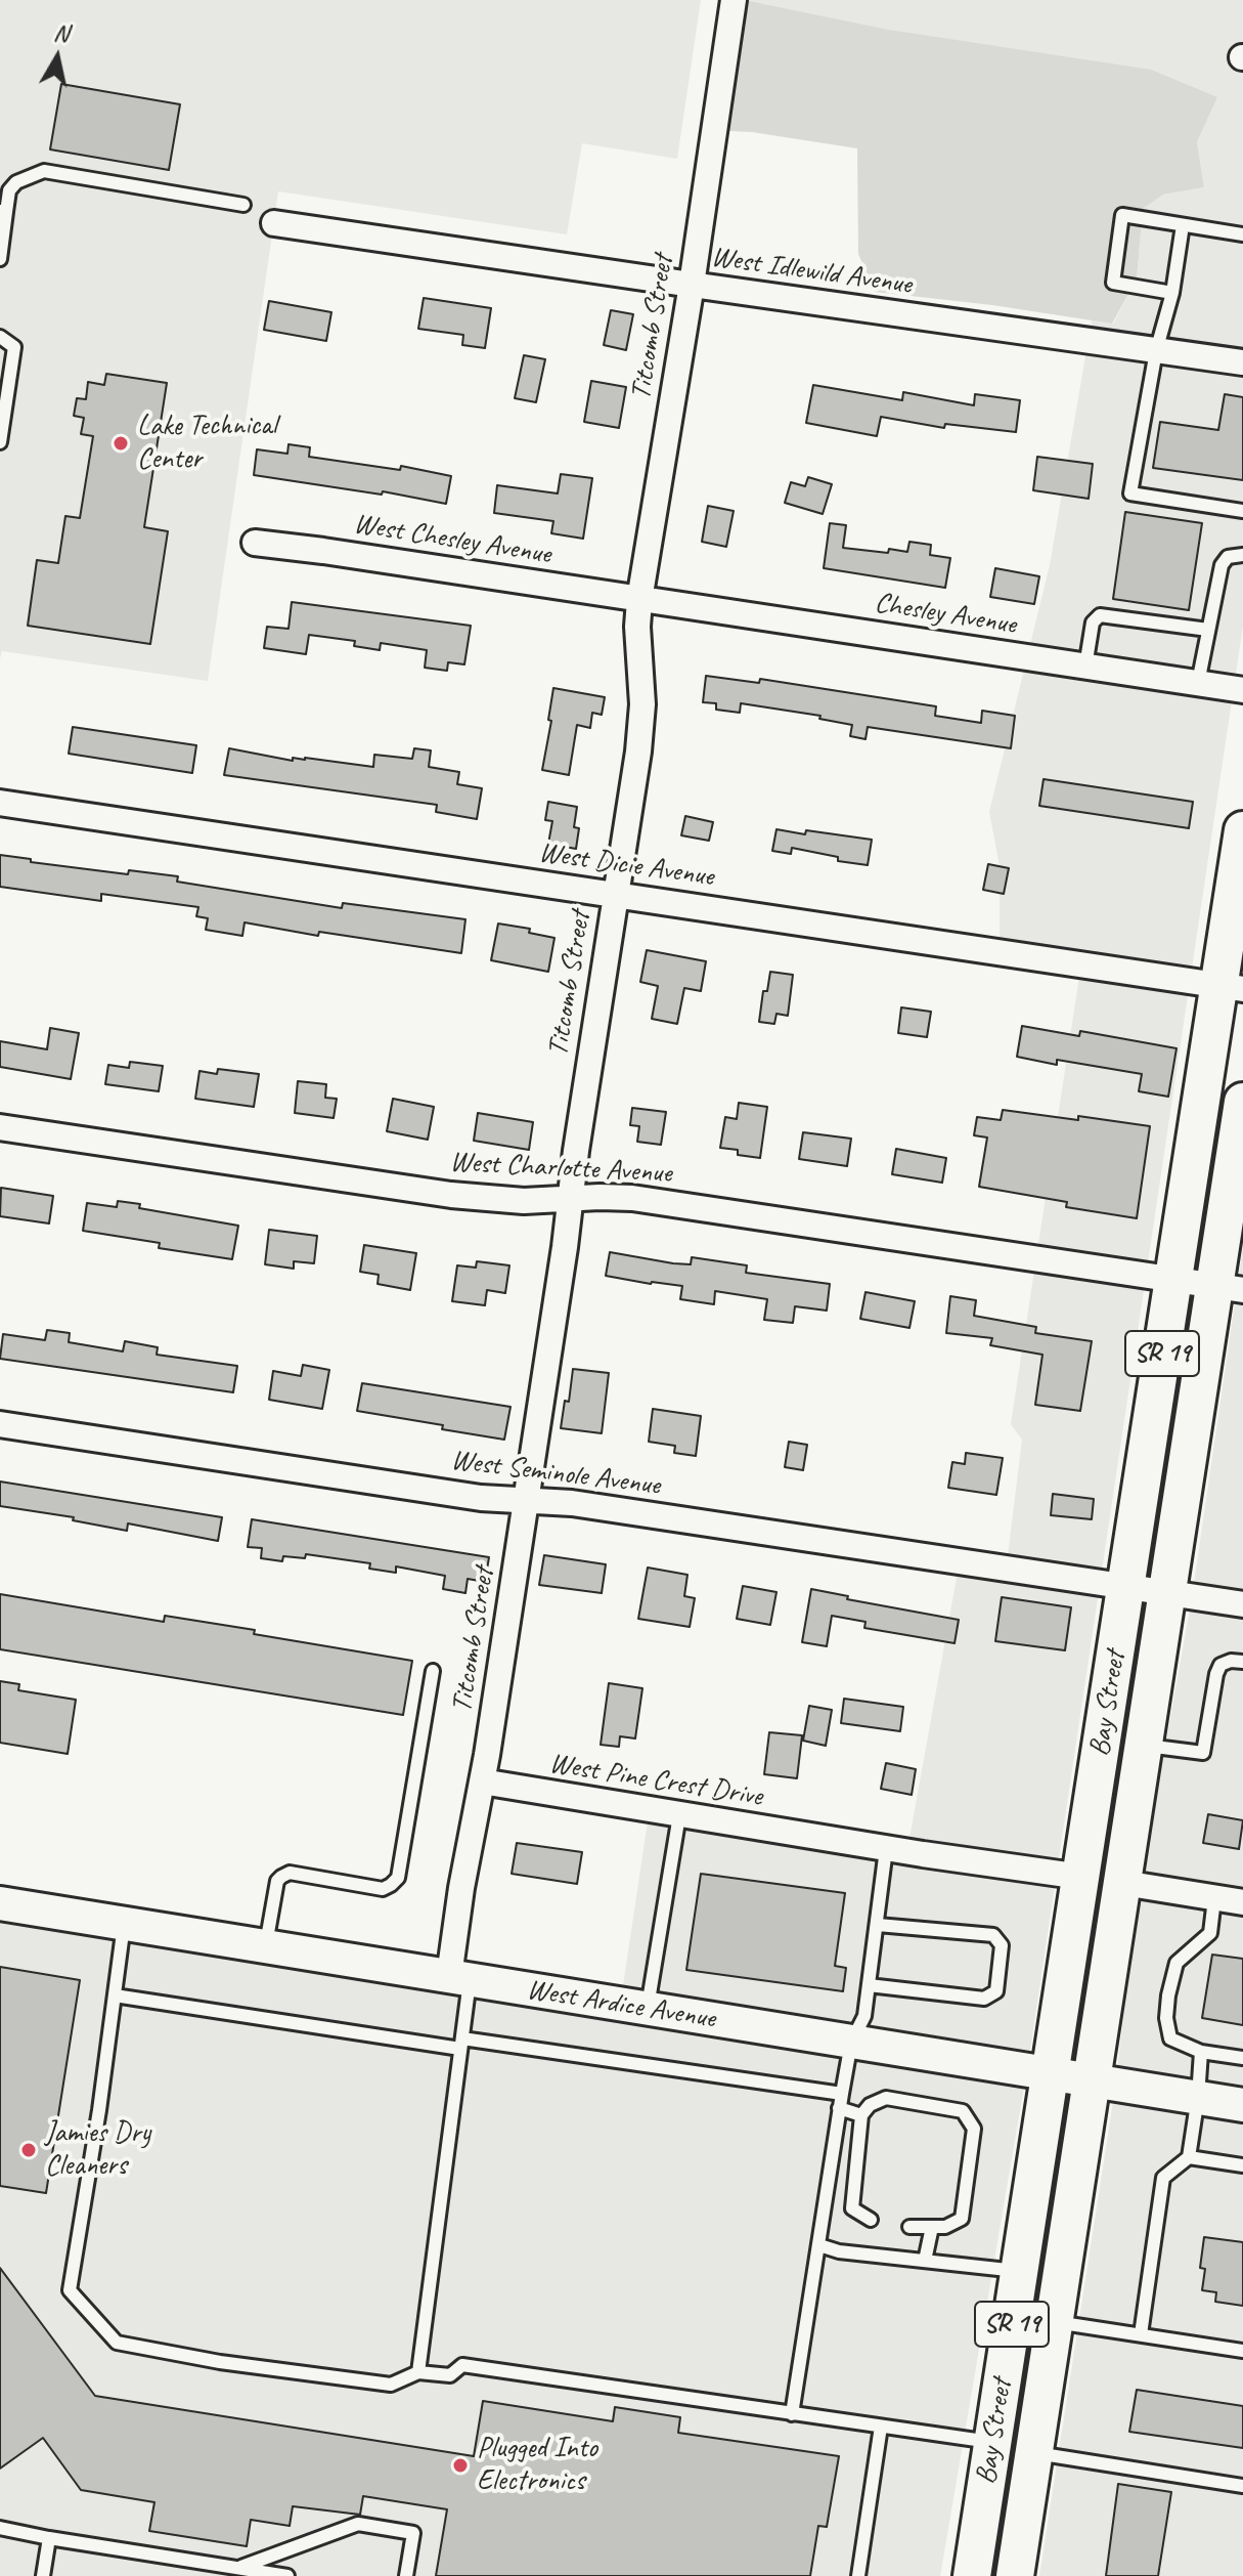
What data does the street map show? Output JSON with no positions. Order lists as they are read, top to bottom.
{
  "streets": {
    "main road": ["SR 19", "Bay Street"],
    "street": [
      "West Idlewild Avenue",
      "Titcomb Street",
      "West Chesley Avenue",
      "Chesley Avenue",
      "West Dicie Avenue",
      "West Charlotte Avenue",
      "West Seminole Avenue",
      "West Pine Crest Drive",
      "West Ardice Avenue"
    ]
  },
  "crossings": [
    ["West Idlewild Avenue", "Titcomb Street"],
    ["Titcomb Street", "West Chesley Avenue"],
    ["Titcomb Street", "Chesley Avenue"],
    ["Titcomb Street", "West Dicie Avenue"],
    ["Titcomb Street", "West Charlotte Avenue"],
    ["Titcomb Street", "West Seminole Avenue"],
    ["Titcomb Street", "West Pine Crest Drive"],
    ["Titcomb Street", "West Ardice Avenue"],
    ["West Chesley Avenue", "Chesley Avenue"],
    ["West Dicie Avenue", "Bay Street"],
    ["West Charlotte Avenue", "Bay Street"],
    ["West Seminole Avenue", "Bay Street"],
    ["Bay Street", "West Pine Crest Drive"],
    ["Bay Street", "West Ardice Avenue"]
  ],
  "places": ["Lake Technical Center", "Jamies Dry Cleaners", "Plugged Into Electronics"],
  "north": "top"
}
